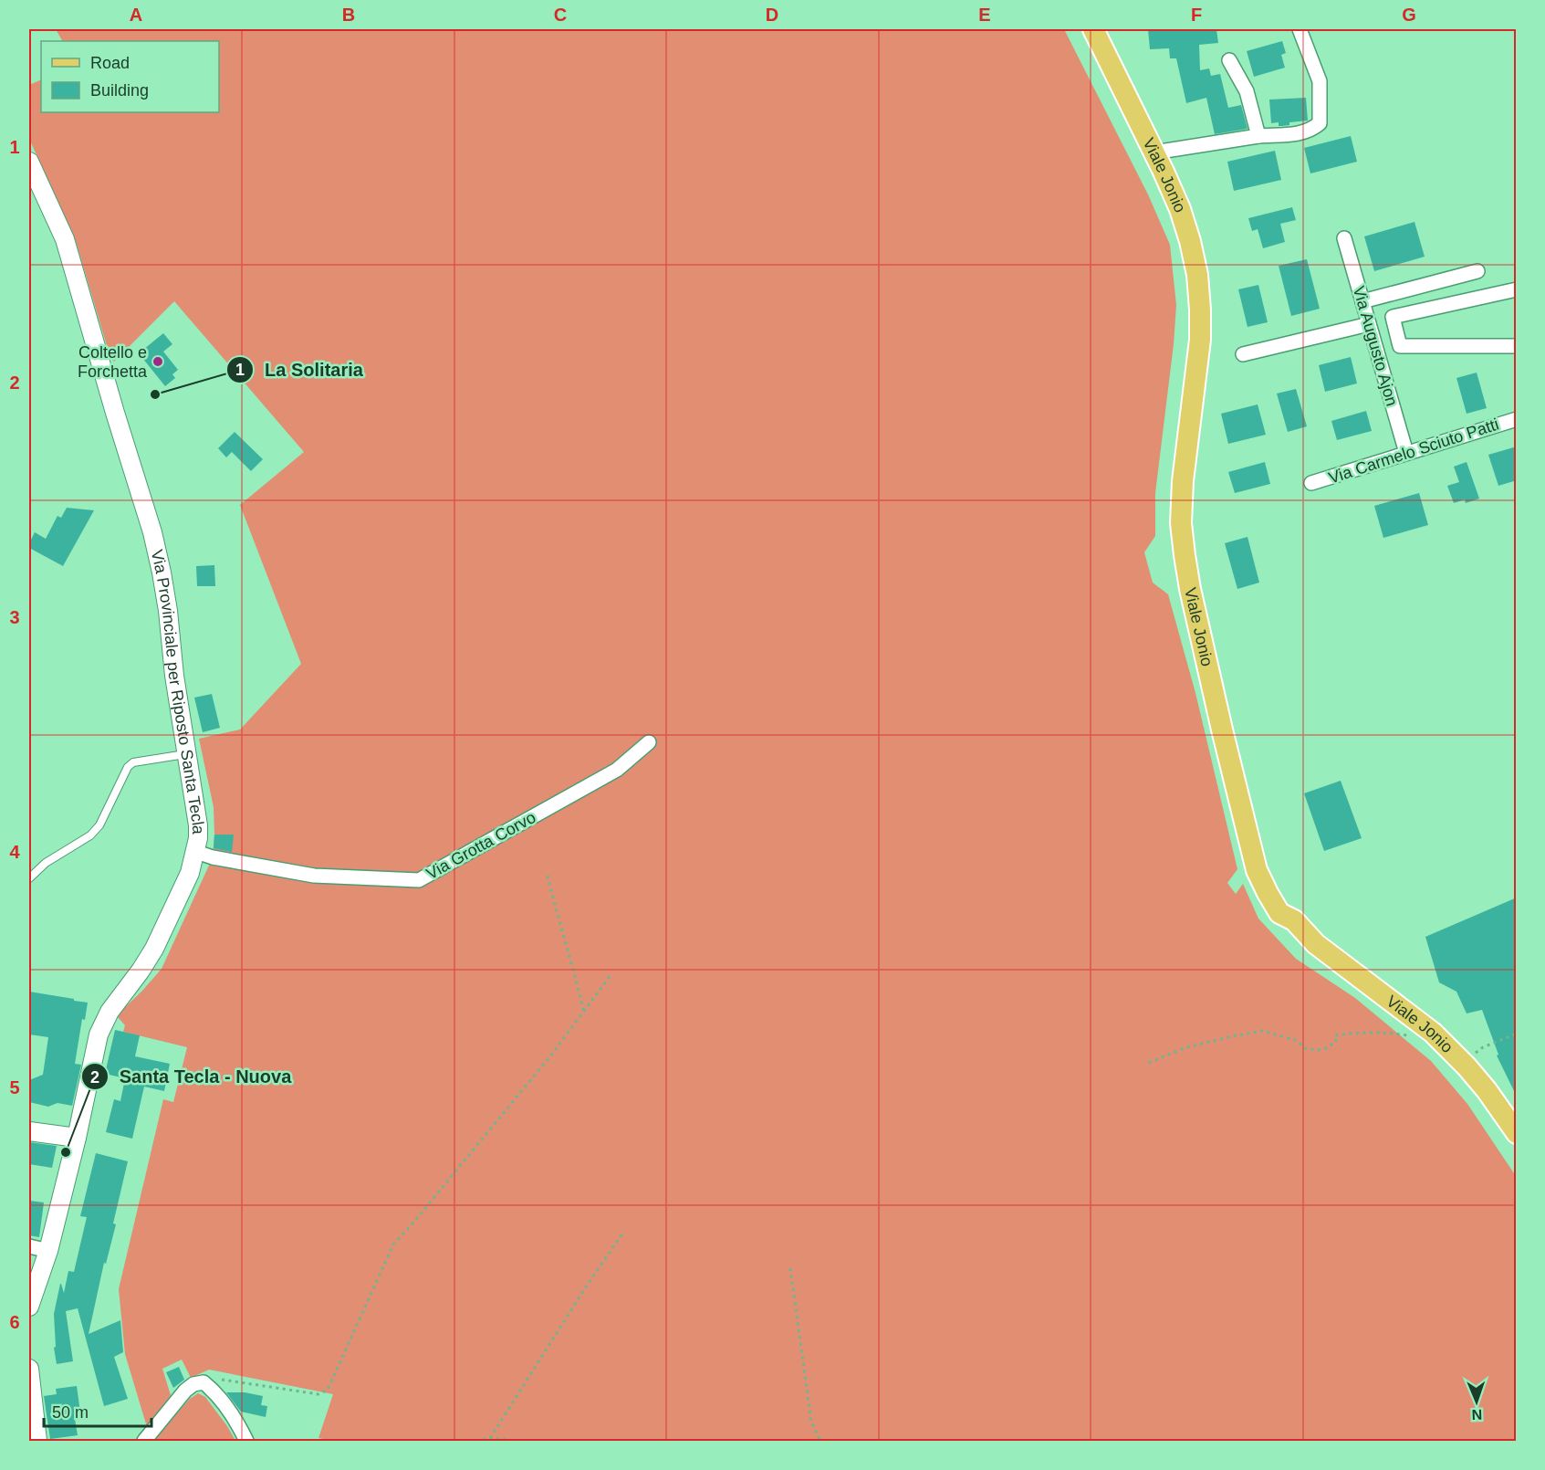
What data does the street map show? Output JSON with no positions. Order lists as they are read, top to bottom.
{
  "streets": {
    "main road": ["Viale Jonio"],
    "street": [
      "Via Augusto Ajon",
      "Via Carmelo Sciuto Patti",
      "Via Provinciale per Riposto Santa Tecla",
      "Via Grotta Corvo"
    ]
  },
  "crossings": [
    ["Via Augusto Ajon", "Via Carmelo Sciuto Patti"],
    ["Via Provinciale per Riposto Santa Tecla", "Via Grotta Corvo"]
  ],
  "places": ["Coltello e Forchetta", "La Solitaria", "Santa Tecla - Nuova"],
  "legend": ["Road", "Building"],
  "scale_bar": "50 m",
  "north": "bottom",
  "grid": {
    "columns": [
      "A",
      "B",
      "C",
      "D",
      "E",
      "F",
      "G"
    ],
    "rows": [
      "1",
      "2",
      "3",
      "4",
      "5",
      "6"
    ]
  }
}
